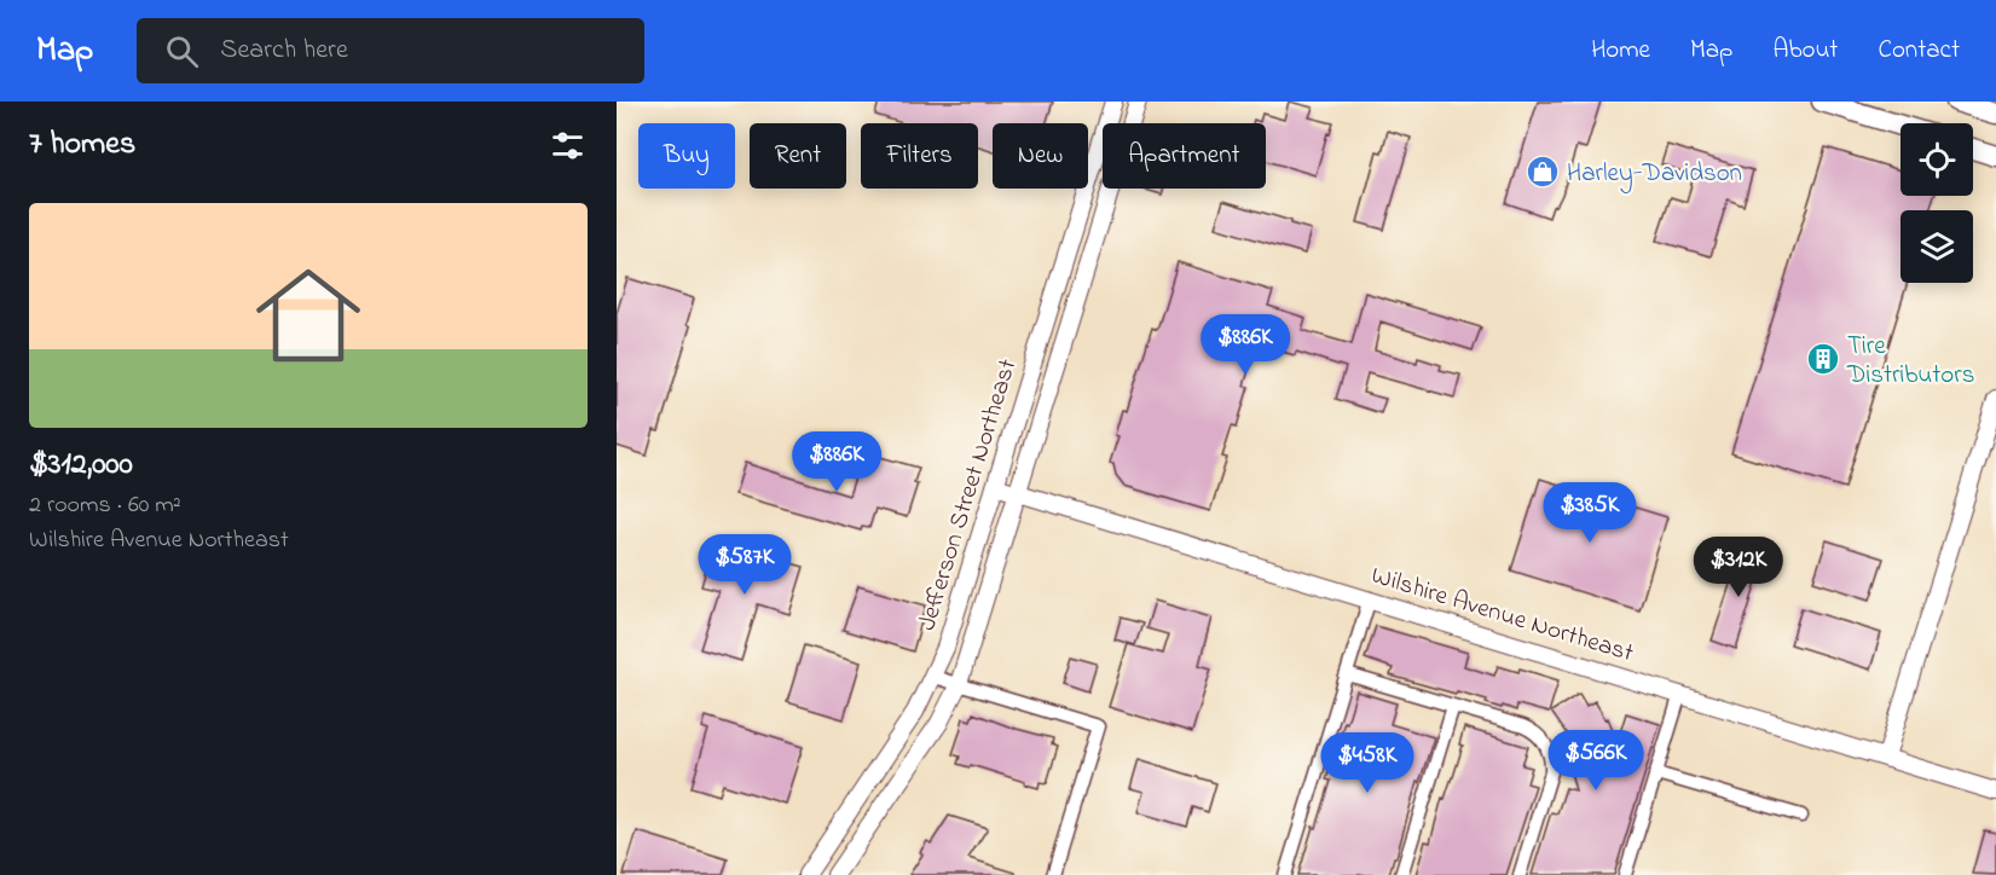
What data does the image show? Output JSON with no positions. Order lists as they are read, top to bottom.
{
  "streets": {
    "main road": ["Jefferson Street Northeast", "Wilshire Avenue Northeast"]
  },
  "crossings": [
    ["Jefferson Street Northeast", "Wilshire Avenue Northeast"]
  ],
  "places": {
    "shop": ["Harley-Davidson"],
    "building": ["Tire Distributors"]
  },
  "page": {
    "header": "Map",
    "search": "Search here",
    "nav": [
      "Home",
      "Map",
      "About",
      "Contact"
    ],
    "heading": "7 homes",
    "chip": [
      "Buy",
      "Rent",
      "Filters",
      "New",
      "Apartment"
    ],
    "list": [
      {
        "name": "$312,000",
        "note": "2 rooms · 60 m² · Wilshire Avenue Northeast"
      }
    ],
    "price": [
      "$886K",
      "$886K",
      "$385K",
      "$587K",
      "$312K",
      "$566K",
      "$458K"
    ]
  }
}
